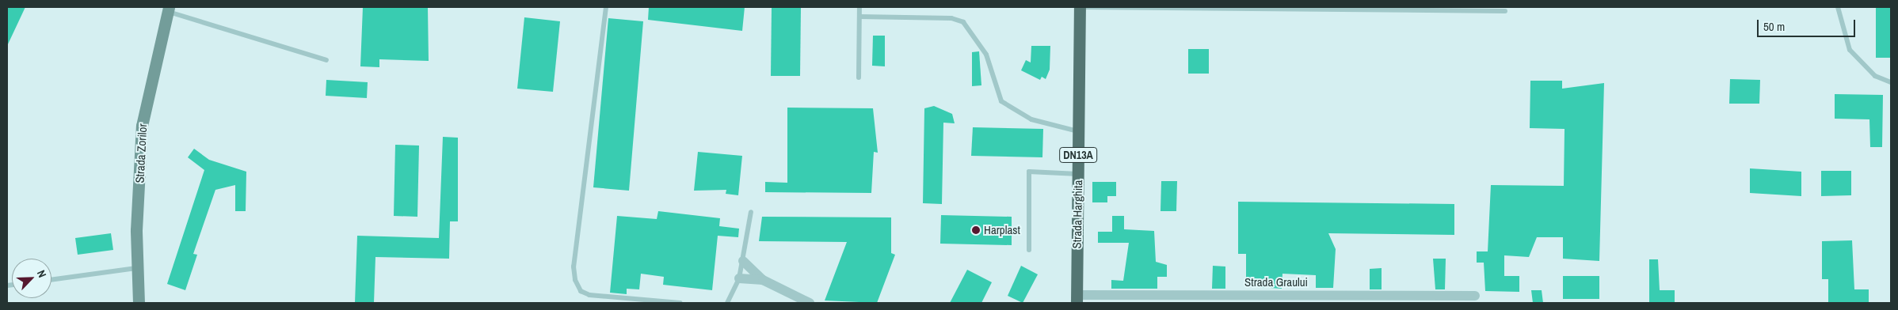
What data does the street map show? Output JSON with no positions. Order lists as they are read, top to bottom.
{
  "streets": {
    "main road": ["DN13A", "Strada Harghita"],
    "street": ["Strada Zorilor", "Strada Graului"]
  },
  "crossings": [
    ["Strada Harghita", "Strada Graului"]
  ],
  "places": ["Harplast"],
  "scale_bar": "50 m",
  "north": "top right"
}
